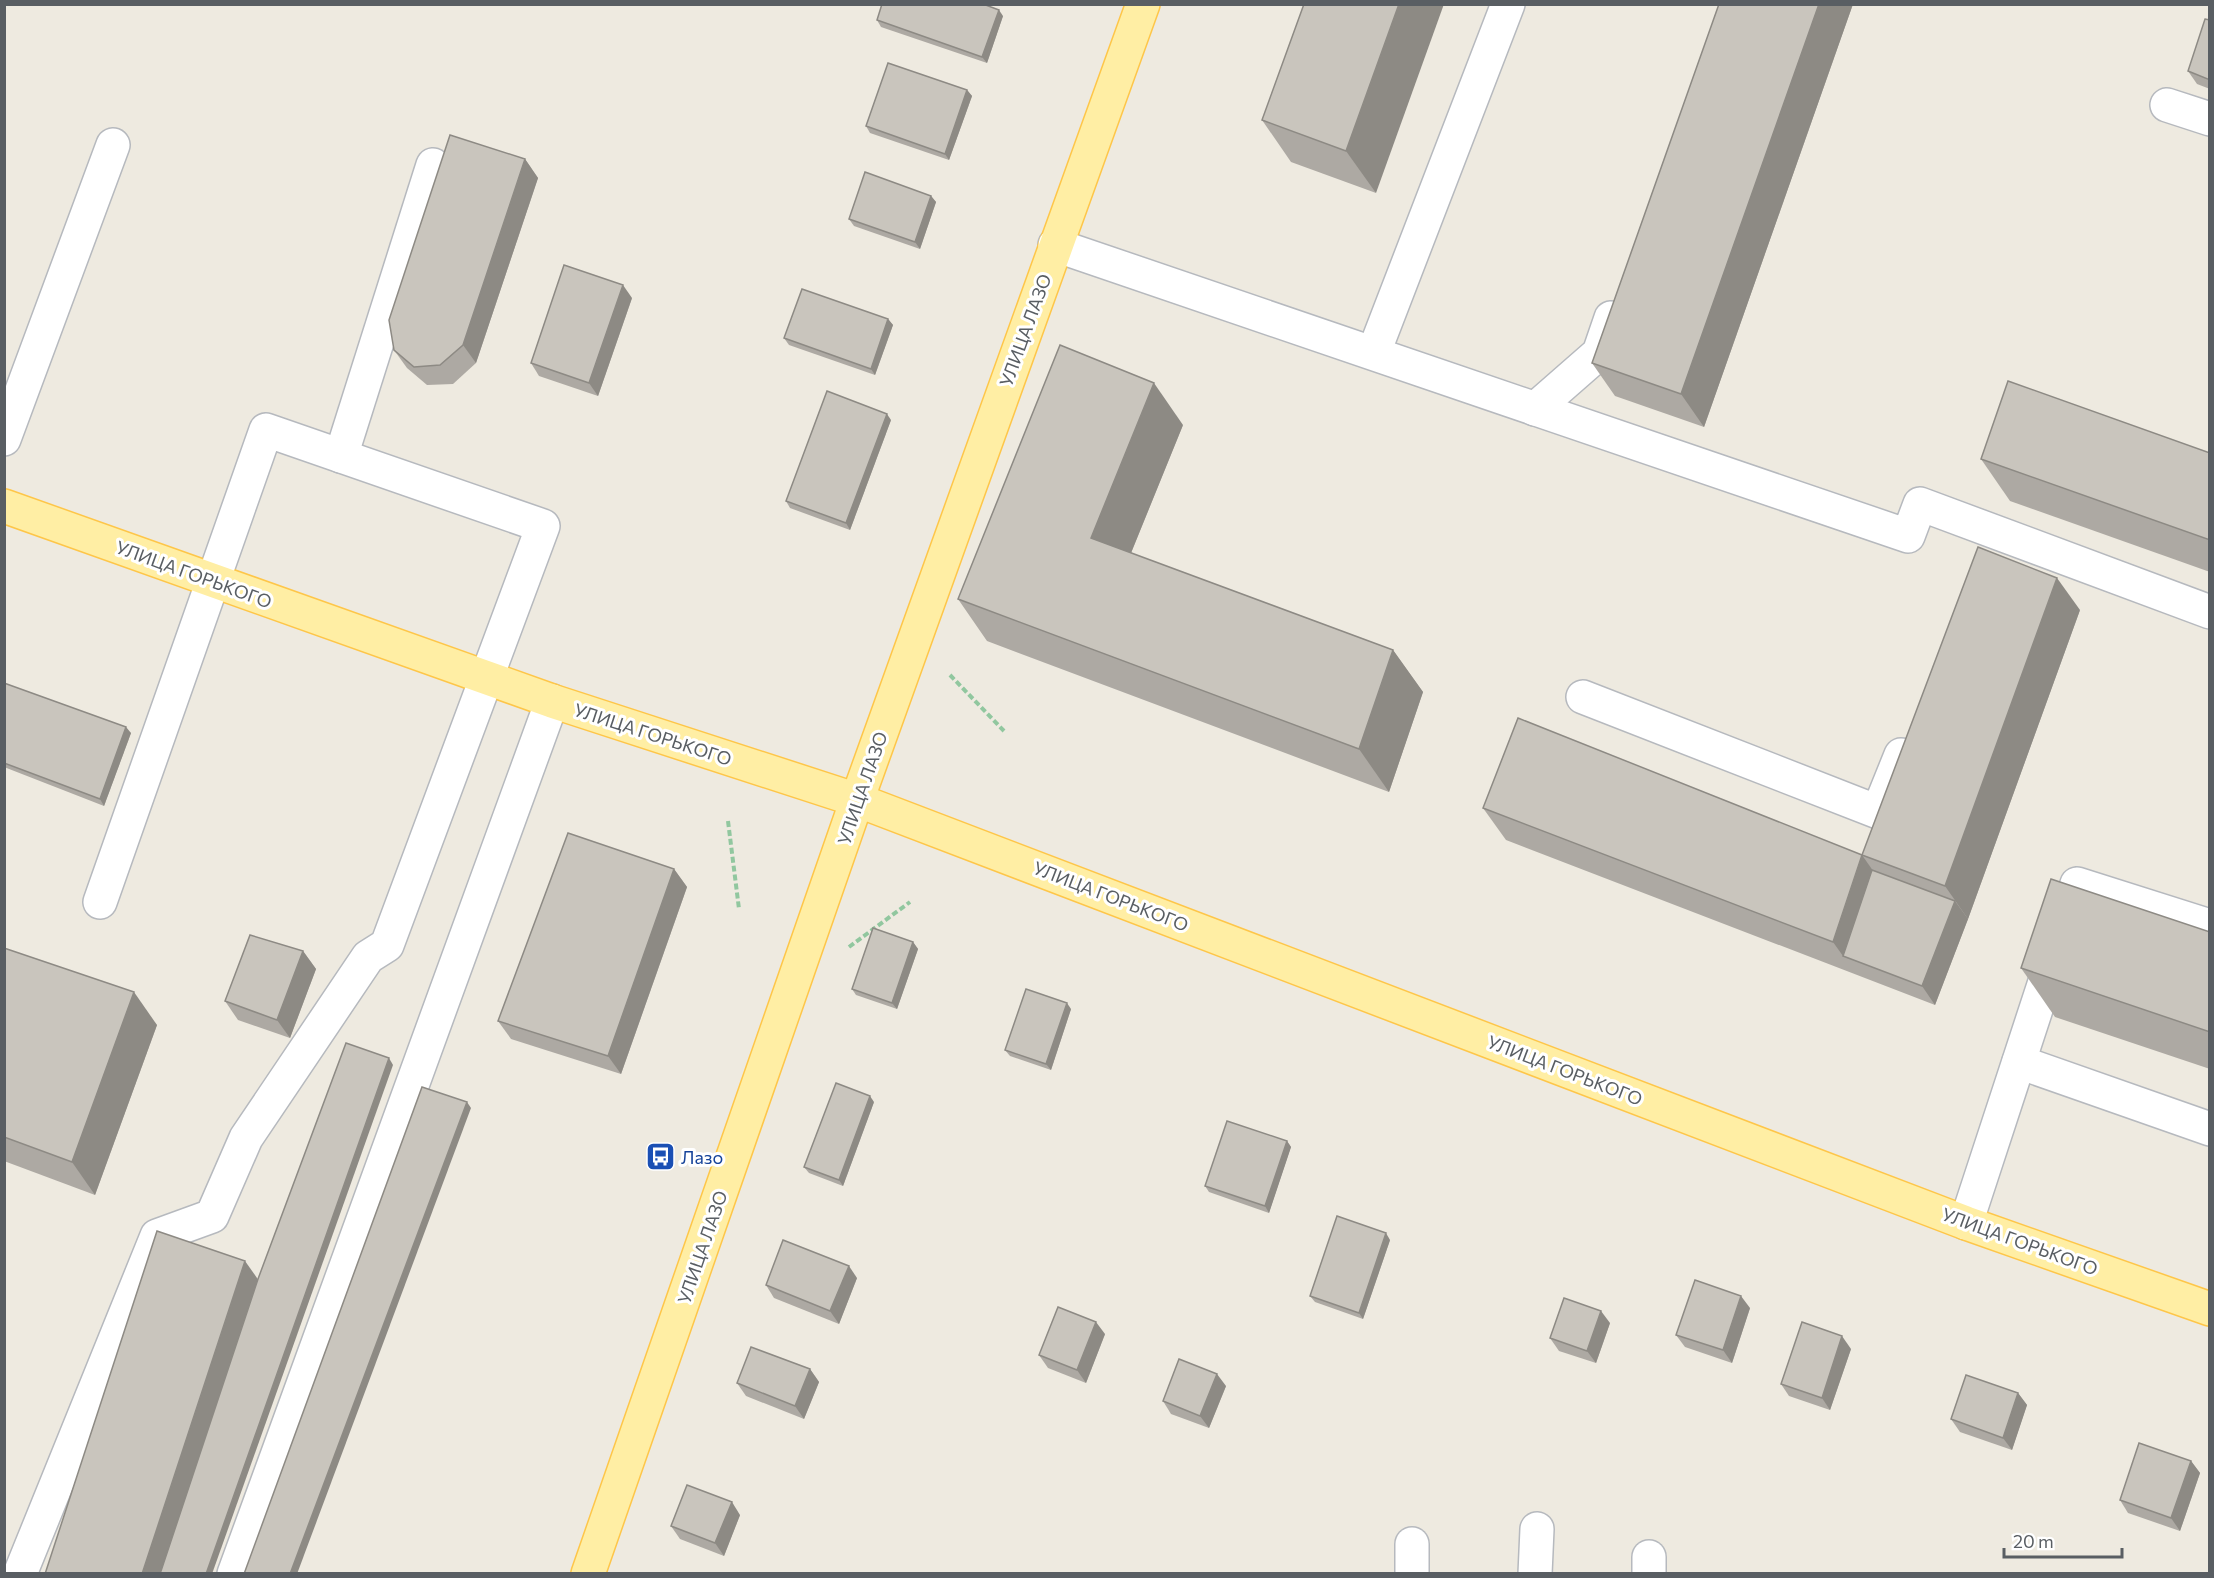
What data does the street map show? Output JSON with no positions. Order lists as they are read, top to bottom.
{
  "streets": {
    "main road": ["УЛИЦА ЛАЗО", "УЛИЦА ГОРЬКОГО"]
  },
  "crossings": [
    ["УЛИЦА ЛАЗО", "УЛИЦА ГОРЬКОГО"]
  ],
  "places": {
    "bus stop": ["Лазо"]
  },
  "scale_bar": "20 m"
}
